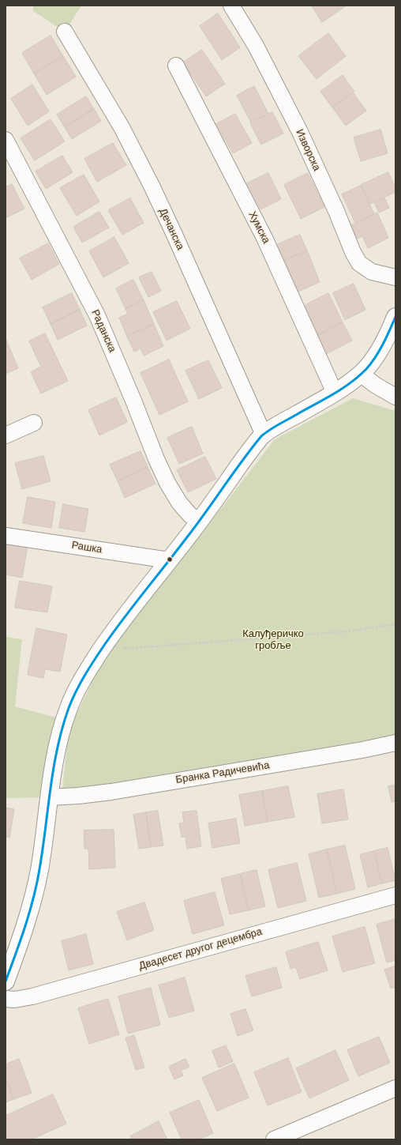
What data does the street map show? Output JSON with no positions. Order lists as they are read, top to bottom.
{
  "streets": {
    "street": [
      "Изворска",
      "Хумска",
      "Дечанска",
      "Раданска",
      "Рашка",
      "Бранка Радичевића",
      "Двадесет другог децембра"
    ]
  },
  "parks": ["Калуђеричко гробље"]
}
